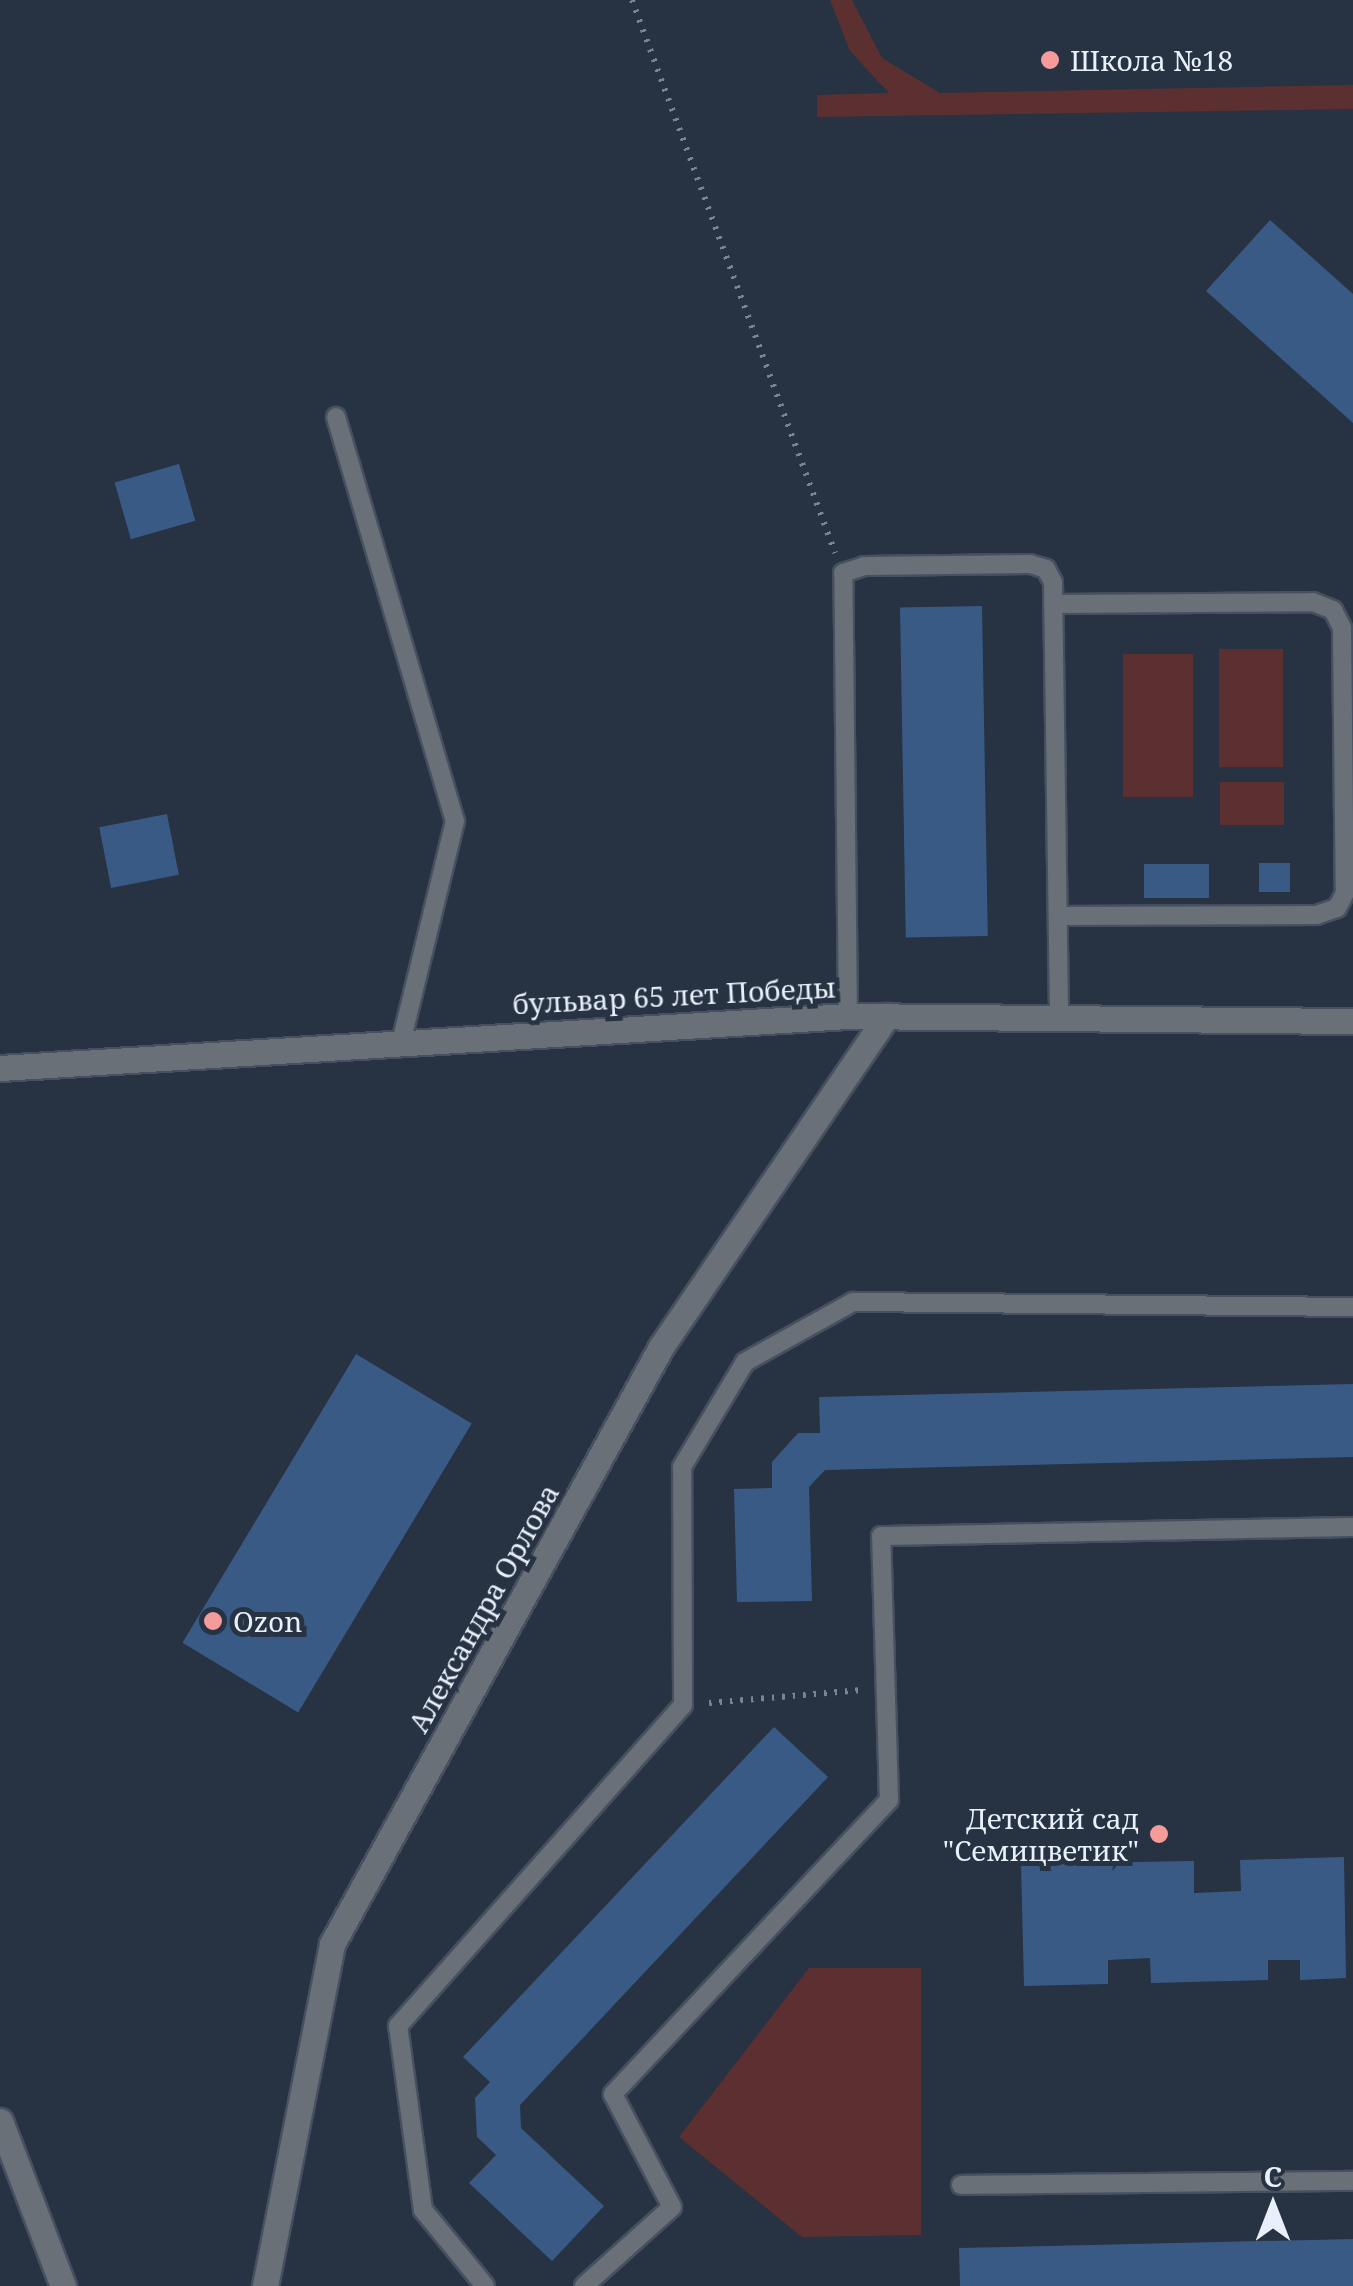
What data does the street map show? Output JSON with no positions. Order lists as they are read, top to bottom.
{
  "streets": {
    "street": ["бульвар 65 лет Победы", "Александра Орлова"]
  },
  "crossings": [
    ["бульвар 65 лет Победы", "Александра Орлова"]
  ],
  "places": ["Школа №18", "Ozon", "Детский сад \"Семицветик\""],
  "north": "top"
}
